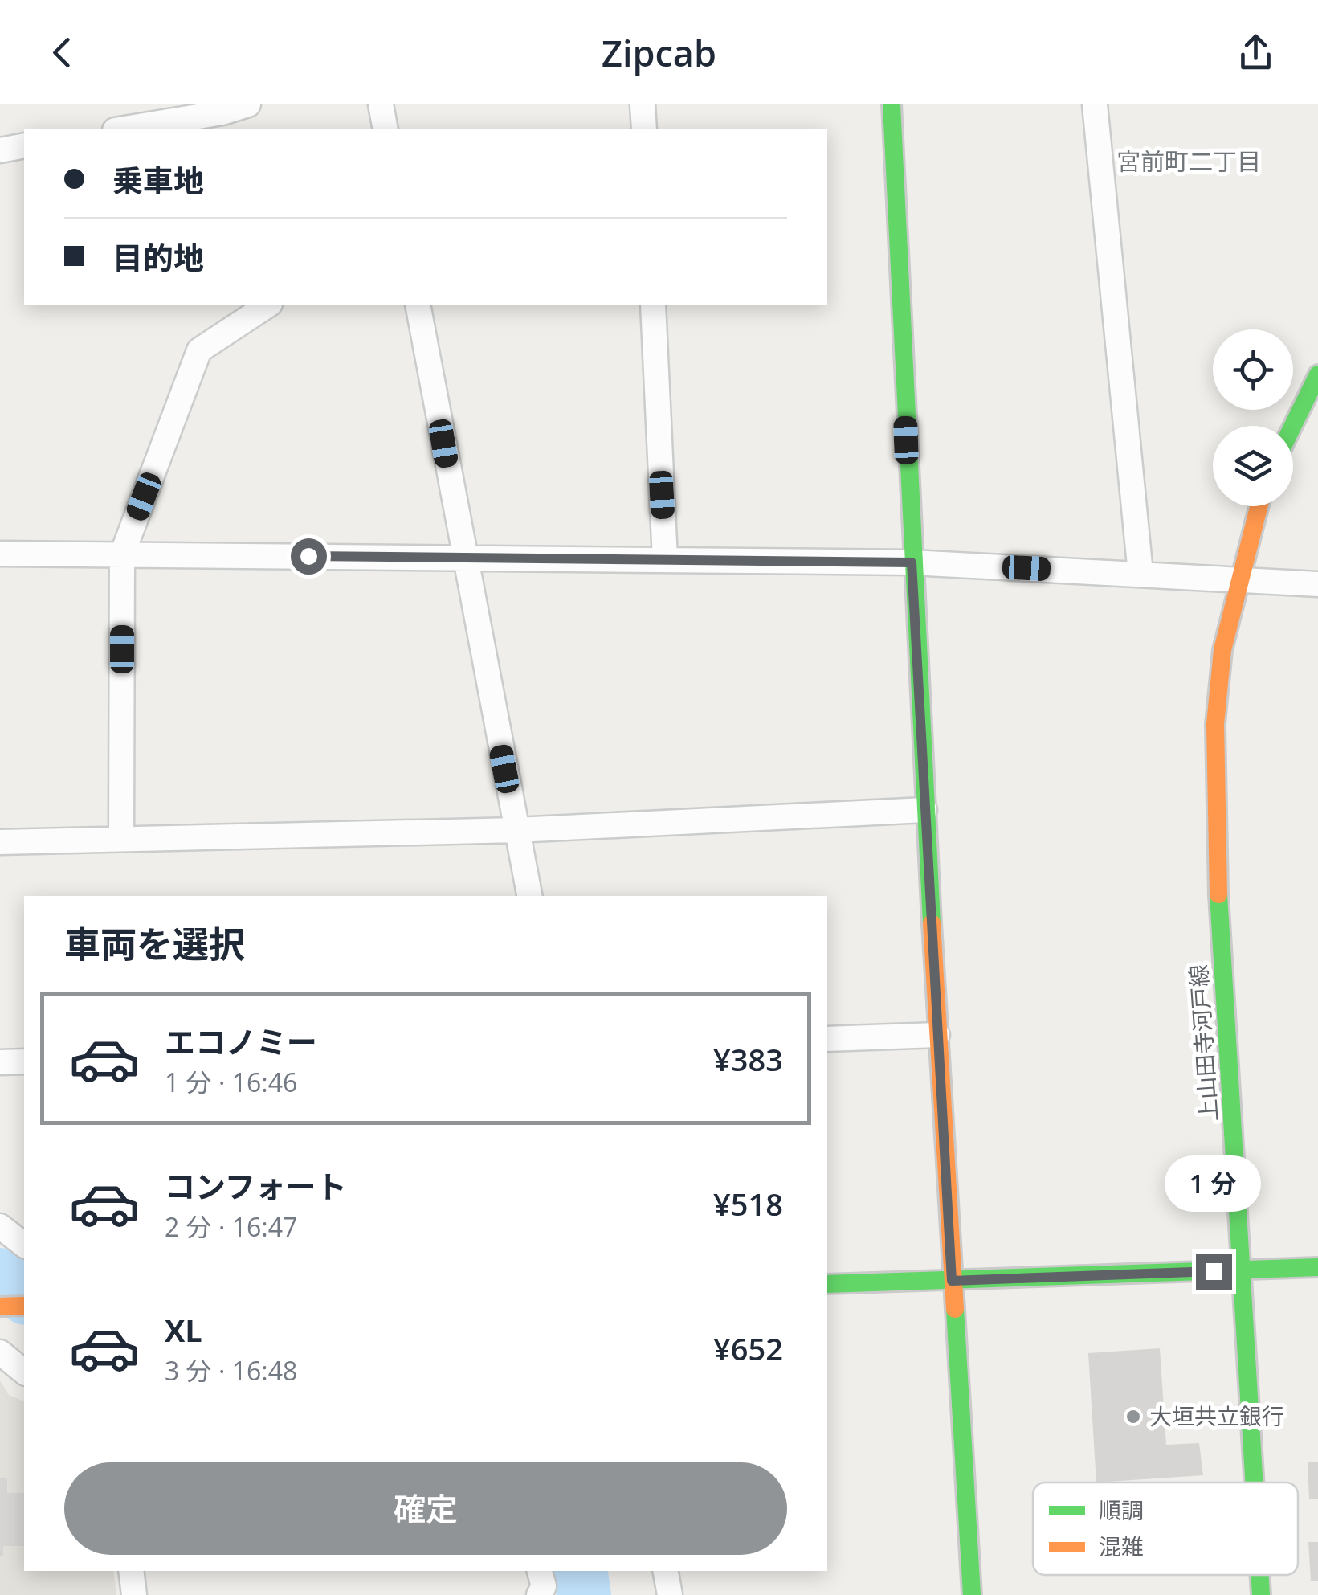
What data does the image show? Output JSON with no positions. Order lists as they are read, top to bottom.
{
  "streets": {
    "street": ["上山田寺河戸線"]
  },
  "districts": ["宮前町二丁目"],
  "places": ["大垣共立銀行"],
  "legend": ["順調", "混雑"],
  "page": {
    "header": "Zipcab",
    "banner": ["乗車地", "目的地"],
    "heading": "車両を選択",
    "list": [
      {
        "name": "エコノミー",
        "note": "1 分 · 16:46",
        "value": "¥383"
      },
      {
        "name": "コンフォート",
        "note": "2 分 · 16:47",
        "value": "¥518"
      },
      {
        "name": "XL",
        "note": "3 分 · 16:48",
        "value": "¥652"
      }
    ],
    "bubble": "1 分",
    "buttons": "確定"
  }
}
